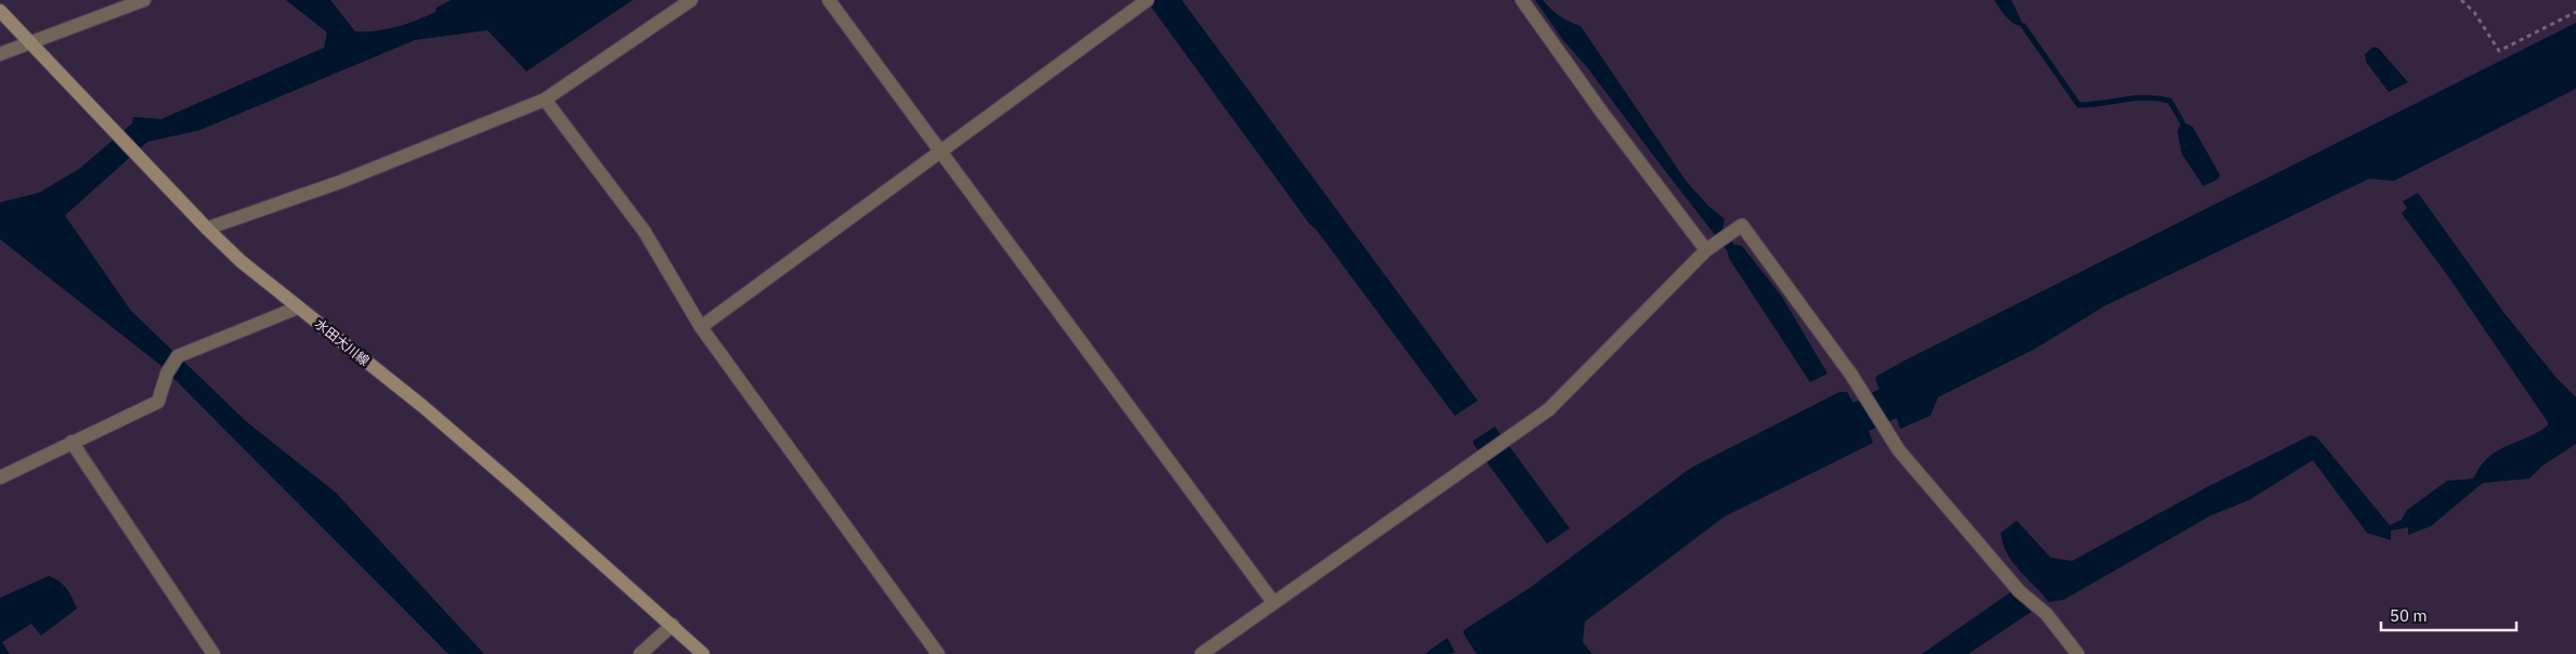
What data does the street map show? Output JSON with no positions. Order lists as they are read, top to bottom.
{
  "streets": {
    "main road": ["水田大川線"]
  },
  "scale_bar": "50 m"
}
